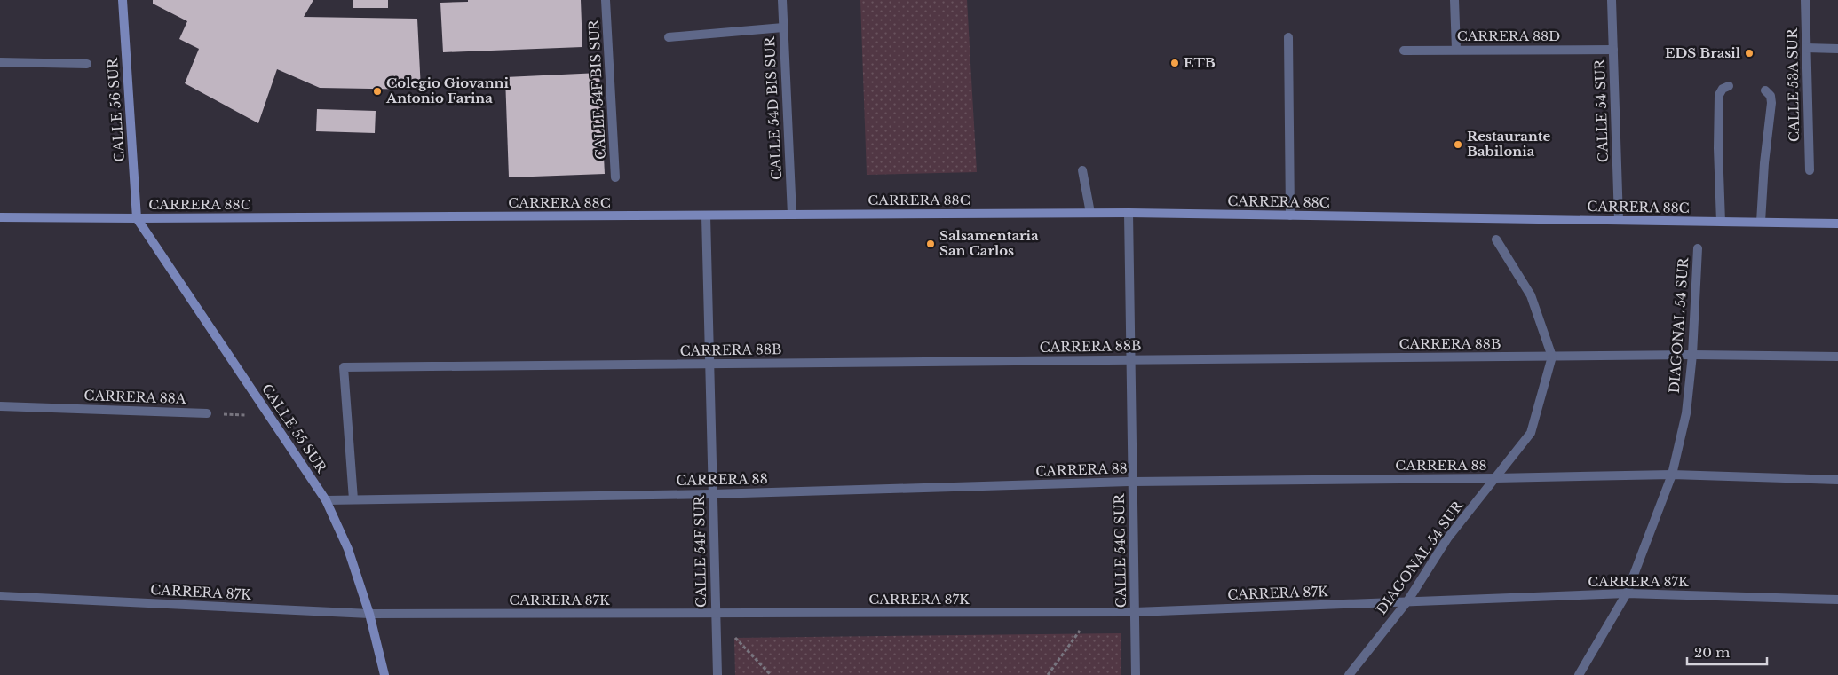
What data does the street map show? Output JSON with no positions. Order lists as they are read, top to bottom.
{
  "streets": {
    "street": [
      "CARRERA 88D",
      "CALLE 53A SUR",
      "CALLE 54F BIS SUR",
      "CALLE 54D BIS SUR",
      "CALLE 56 SUR",
      "CALLE 54 SUR",
      "CARRERA 88C",
      "DIAGONAL 54 SUR",
      "CARRERA 88B",
      "CARRERA 88A",
      "CALLE 55 SUR",
      "CARRERA 88",
      "CALLE 54C SUR",
      "CALLE 54F SUR",
      "CARRERA 87K"
    ]
  },
  "crossings": [
    ["CARRERA 88D", "CALLE 54 SUR"],
    ["CALLE 54D BIS SUR", "CARRERA 88C"],
    ["CALLE 56 SUR", "CARRERA 88C"],
    ["CALLE 56 SUR", "CALLE 55 SUR"],
    ["CALLE 54 SUR", "CARRERA 88C"],
    ["CARRERA 88C", "CALLE 55 SUR"],
    ["CARRERA 88C", "CALLE 54C SUR"],
    ["CARRERA 88C", "CALLE 54F SUR"],
    ["DIAGONAL 54 SUR", "CARRERA 88B"],
    ["DIAGONAL 54 SUR", "CARRERA 88"],
    ["DIAGONAL 54 SUR", "CARRERA 87K"],
    ["CARRERA 88B", "CARRERA 88"],
    ["CARRERA 88B", "CALLE 54C SUR"],
    ["CARRERA 88B", "CALLE 54F SUR"],
    ["CALLE 55 SUR", "CARRERA 88"],
    ["CALLE 55 SUR", "CARRERA 87K"],
    ["CARRERA 88", "CALLE 54C SUR"],
    ["CARRERA 88", "CALLE 54F SUR"],
    ["CALLE 54C SUR", "CARRERA 87K"],
    ["CALLE 54F SUR", "CARRERA 87K"]
  ],
  "places": [
    "EDS Brasil",
    "ETB",
    "Colegio Giovanni Antonio Farina",
    "Restaurante Babilonia",
    "Salsamentaria San Carlos"
  ],
  "scale_bar": "20 m"
}
